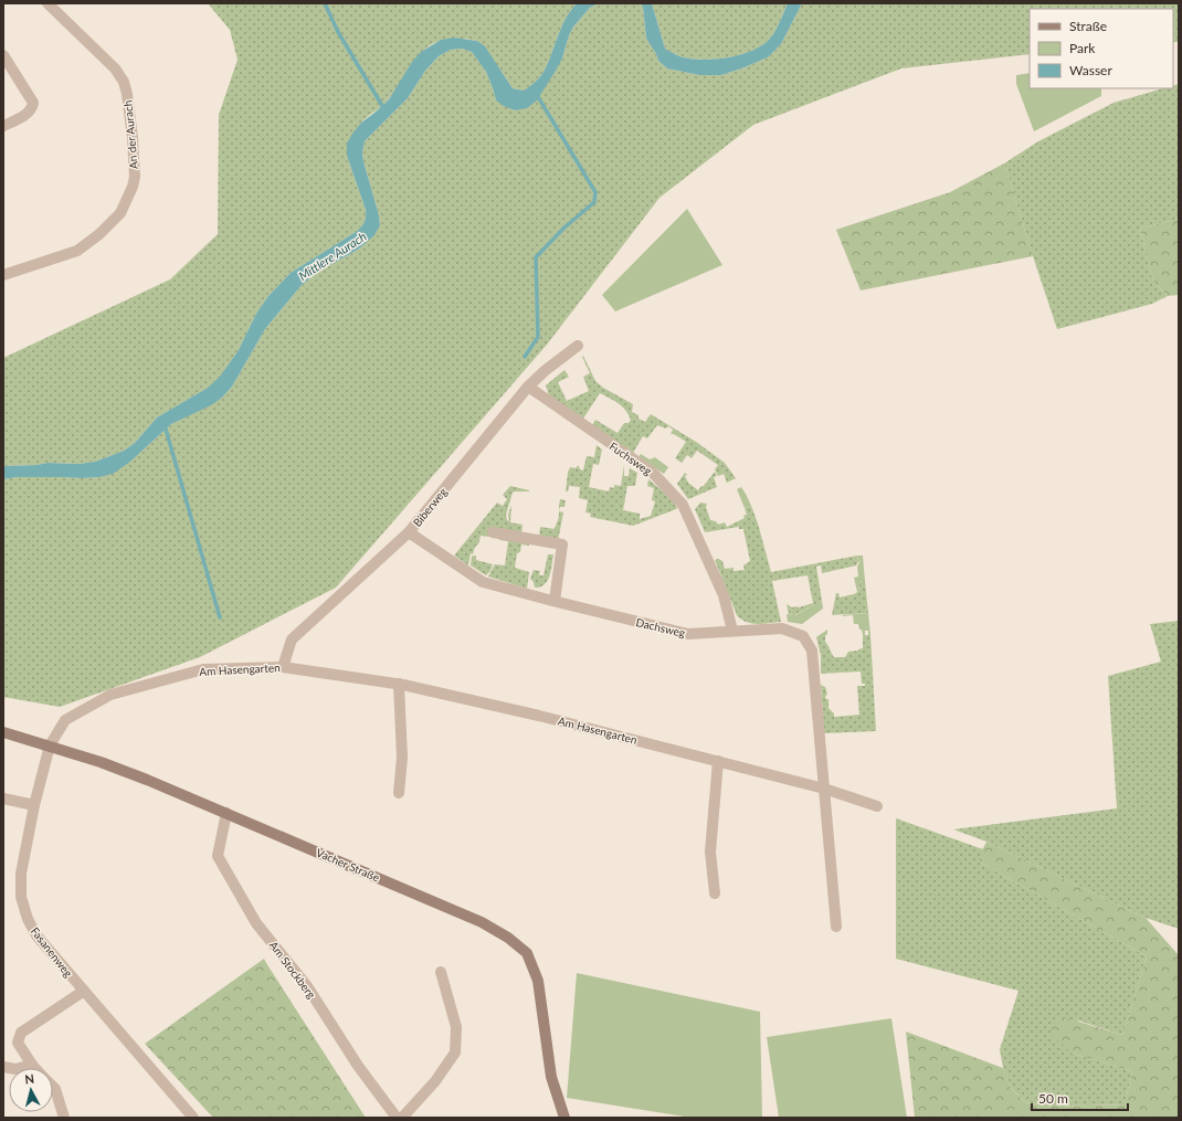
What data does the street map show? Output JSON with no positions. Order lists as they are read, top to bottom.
{
  "streets": {
    "main road": ["Vacher Straße"],
    "street": [
      "An der Aurach",
      "Fuchsweg",
      "Biberweg",
      "Dachsweg",
      "Am Hasengarten",
      "Fasanenweg",
      "Am Stockberg"
    ]
  },
  "crossings": [
    ["Fuchsweg", "Biberweg"],
    ["Fuchsweg", "Dachsweg"],
    ["Biberweg", "Dachsweg"],
    ["Biberweg", "Am Hasengarten"],
    ["Dachsweg", "Am Hasengarten"],
    ["Am Hasengarten", "Vacher Straße"],
    ["Am Hasengarten", "Fasanenweg"],
    ["Vacher Straße", "Fasanenweg"],
    ["Vacher Straße", "Am Stockberg"]
  ],
  "water": ["Mittlere Aurach"],
  "legend": ["Straße", "Park", "Wasser"],
  "scale_bar": "50 m",
  "north": "top"
}
